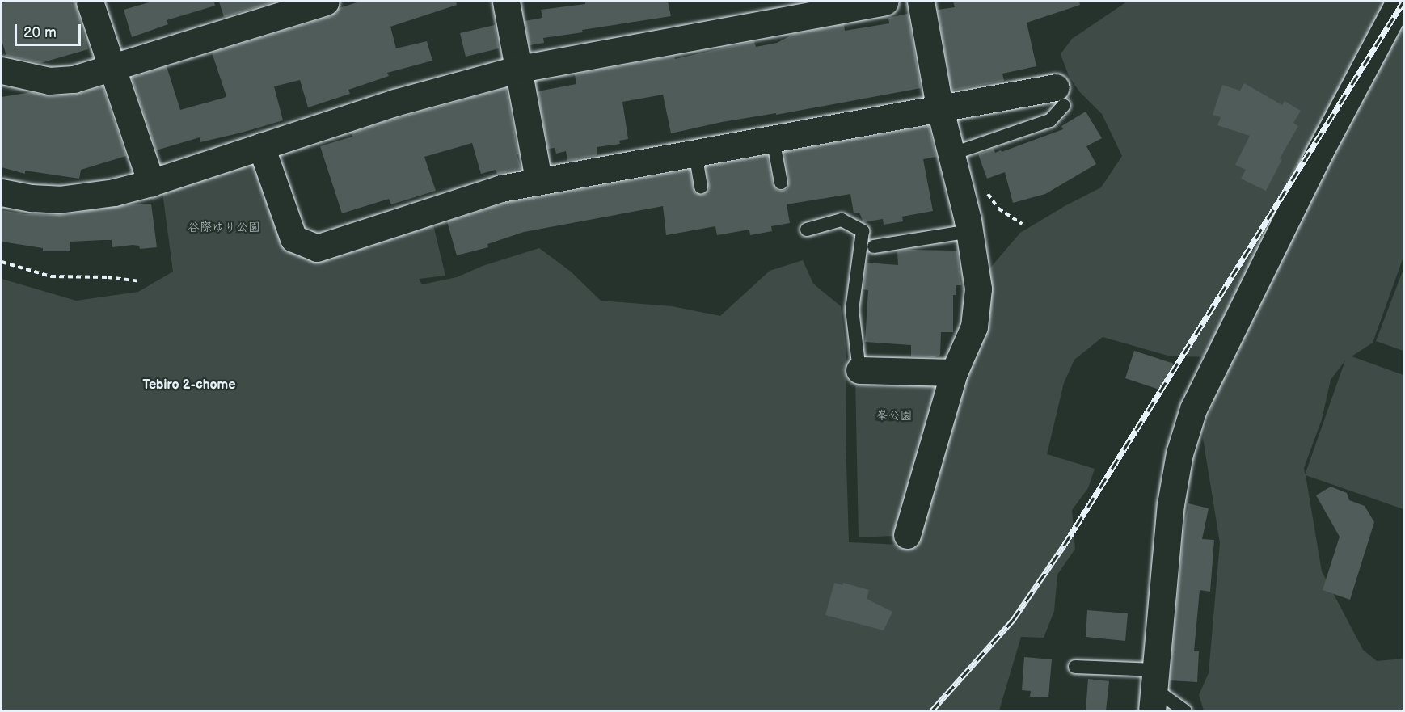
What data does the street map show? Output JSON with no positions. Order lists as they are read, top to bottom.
{
  "districts": ["Tebiro 2-chome"],
  "parks": ["谷際ゆり公園", "峯公園"],
  "scale_bar": "20 m"
}
